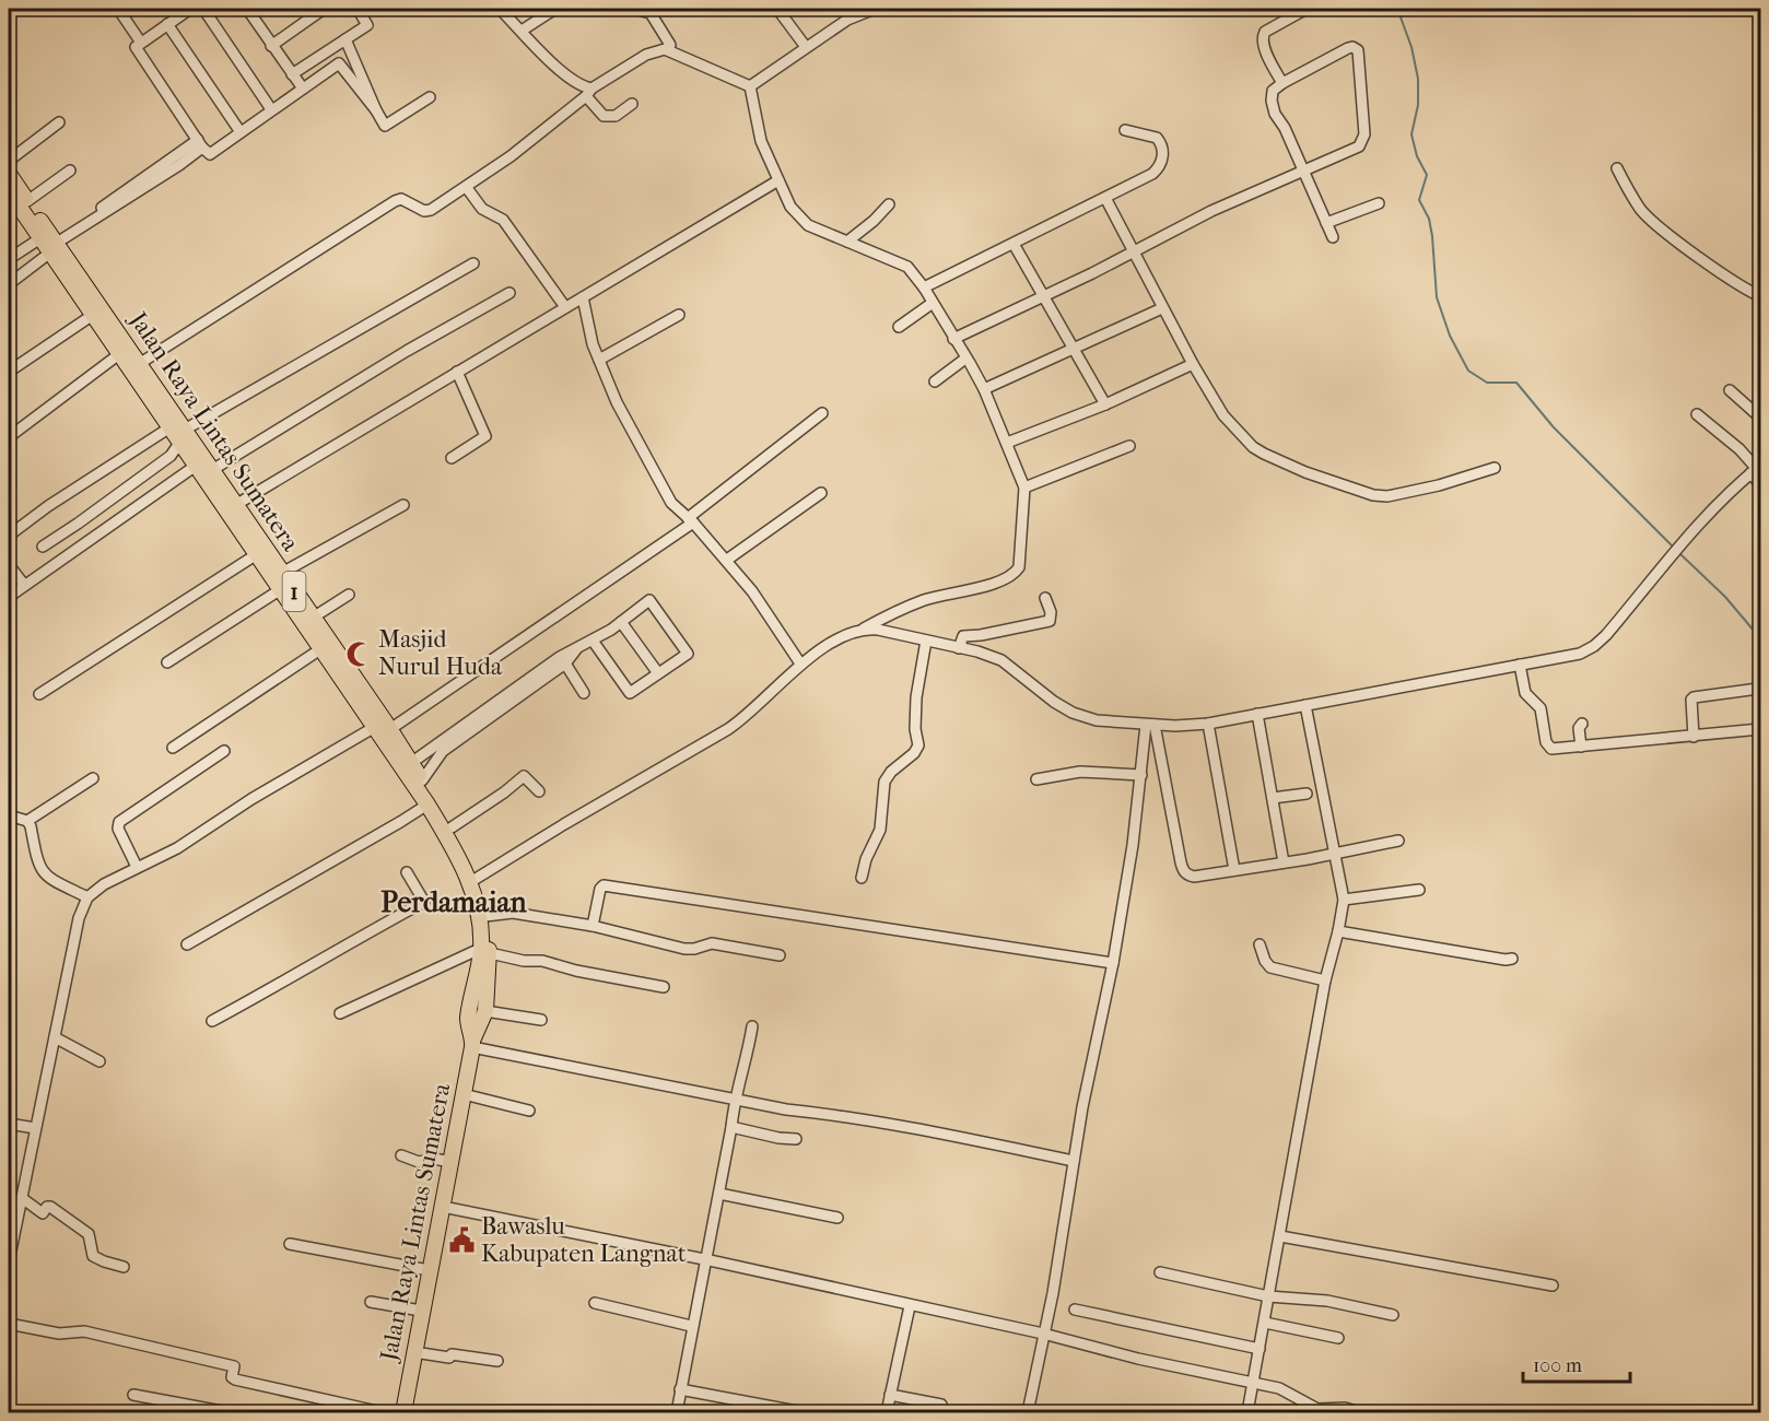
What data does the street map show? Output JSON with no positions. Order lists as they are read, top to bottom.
{
  "streets": {
    "highway": ["Jalan Raya Lintas Sumatera", "1"]
  },
  "districts": ["Perdamaian"],
  "places": {
    "mosque": ["Masjid Nurul Huda"],
    "public building": ["Bawaslu Kabupaten Langnat"]
  },
  "scale_bar": "100 m"
}
